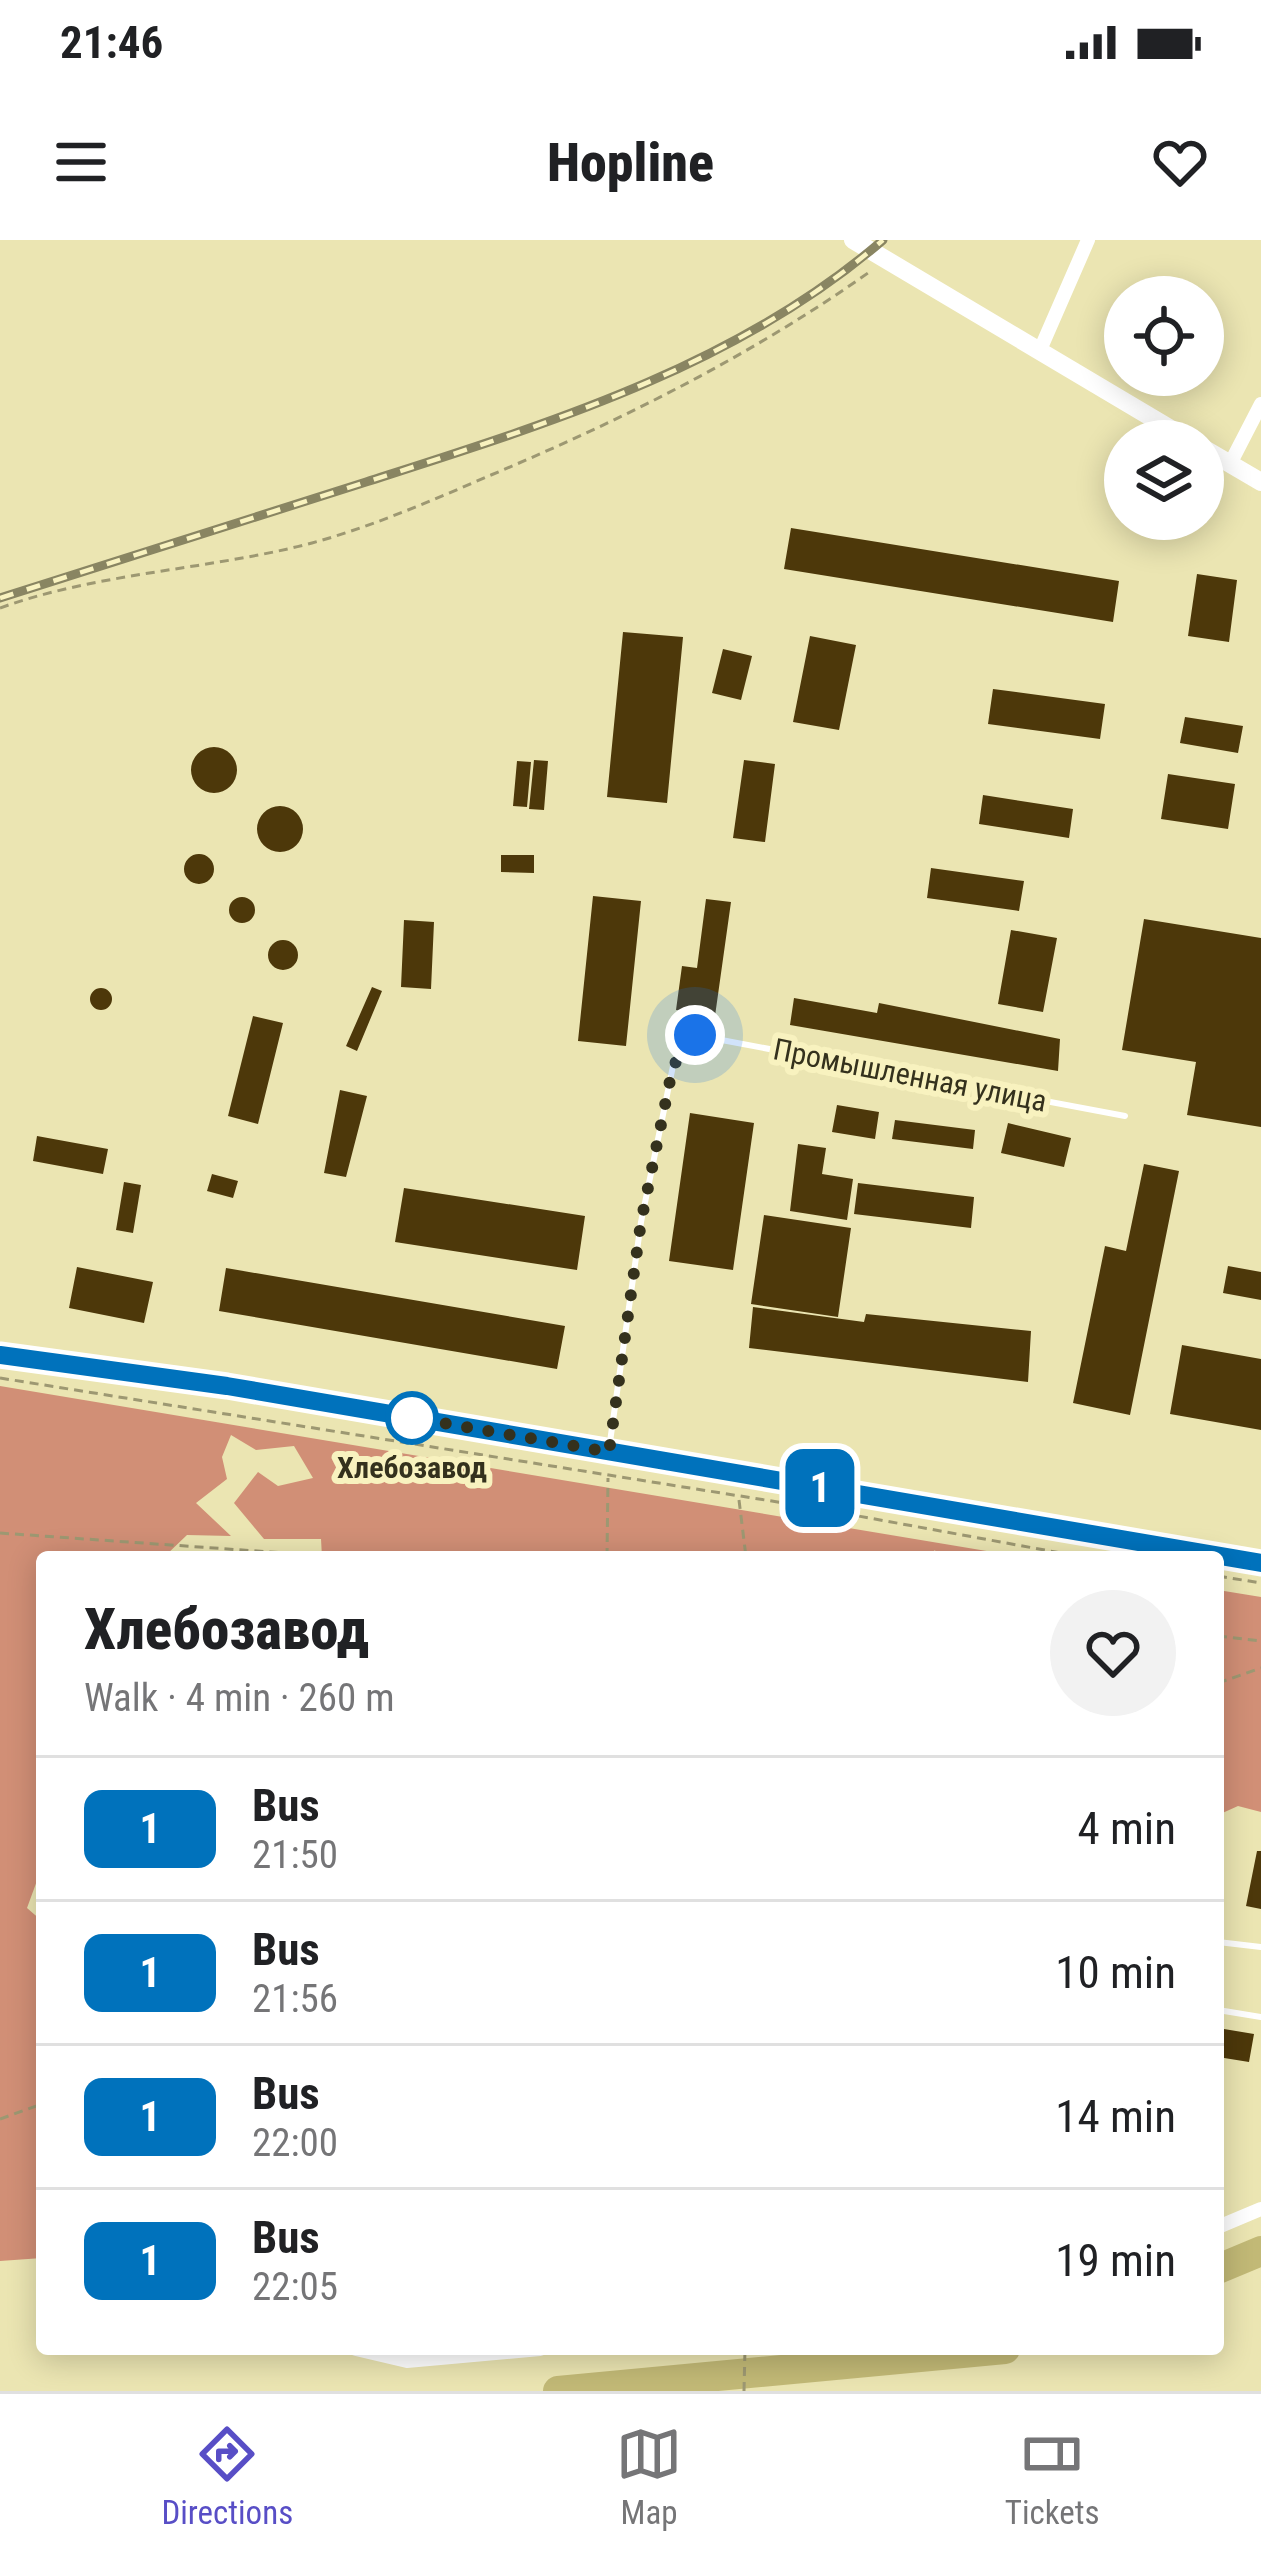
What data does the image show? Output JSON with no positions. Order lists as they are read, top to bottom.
{
  "streets": {
    "lane": ["Промышленная улица"]
  },
  "places": ["Хлебозавод"],
  "lines": ["bus line 1"],
  "page": {
    "status": "21:46",
    "header": "Hopline",
    "on_map": "1",
    "heading": ["Хлебозавод", "Walk · 4 min · 260 m"],
    "list": [
      {
        "mark": "1",
        "name": "Bus",
        "note": "21:50",
        "value": "4 min"
      },
      {
        "mark": "1",
        "name": "Bus",
        "note": "21:56",
        "value": "10 min"
      },
      {
        "mark": "1",
        "name": "Bus",
        "note": "22:00",
        "value": "14 min"
      },
      {
        "mark": "1",
        "name": "Bus",
        "note": "22:05",
        "value": "19 min"
      }
    ],
    "tabs": ["Directions", "Map", "Tickets"]
  }
}
